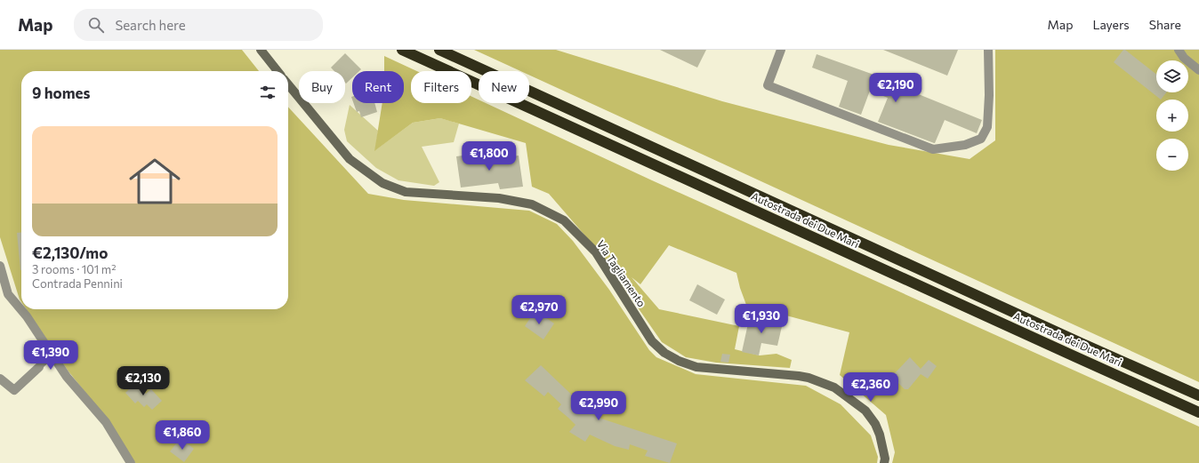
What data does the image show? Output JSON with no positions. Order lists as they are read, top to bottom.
{
  "streets": {
    "highway": ["Autostrada dei Due Mari"],
    "main road": ["Via Tagliamento"]
  },
  "page": {
    "header": "Map",
    "search": "Search here",
    "nav": ["Map", "Layers", "Share"],
    "map_buttons": ["+", "−"],
    "chip": [
      "Buy",
      "Rent",
      "Filters",
      "New"
    ],
    "heading": "9 homes",
    "price": [
      "€2,190",
      "€1,800",
      "€2,970",
      "€1,930",
      "€1,390",
      "€2,130",
      "€2,360",
      "€2,990",
      "€1,860"
    ],
    "list": [
      {
        "name": "€2,130/mo",
        "note": "3 rooms · 101 m² · Contrada Pennini"
      }
    ]
  }
}
